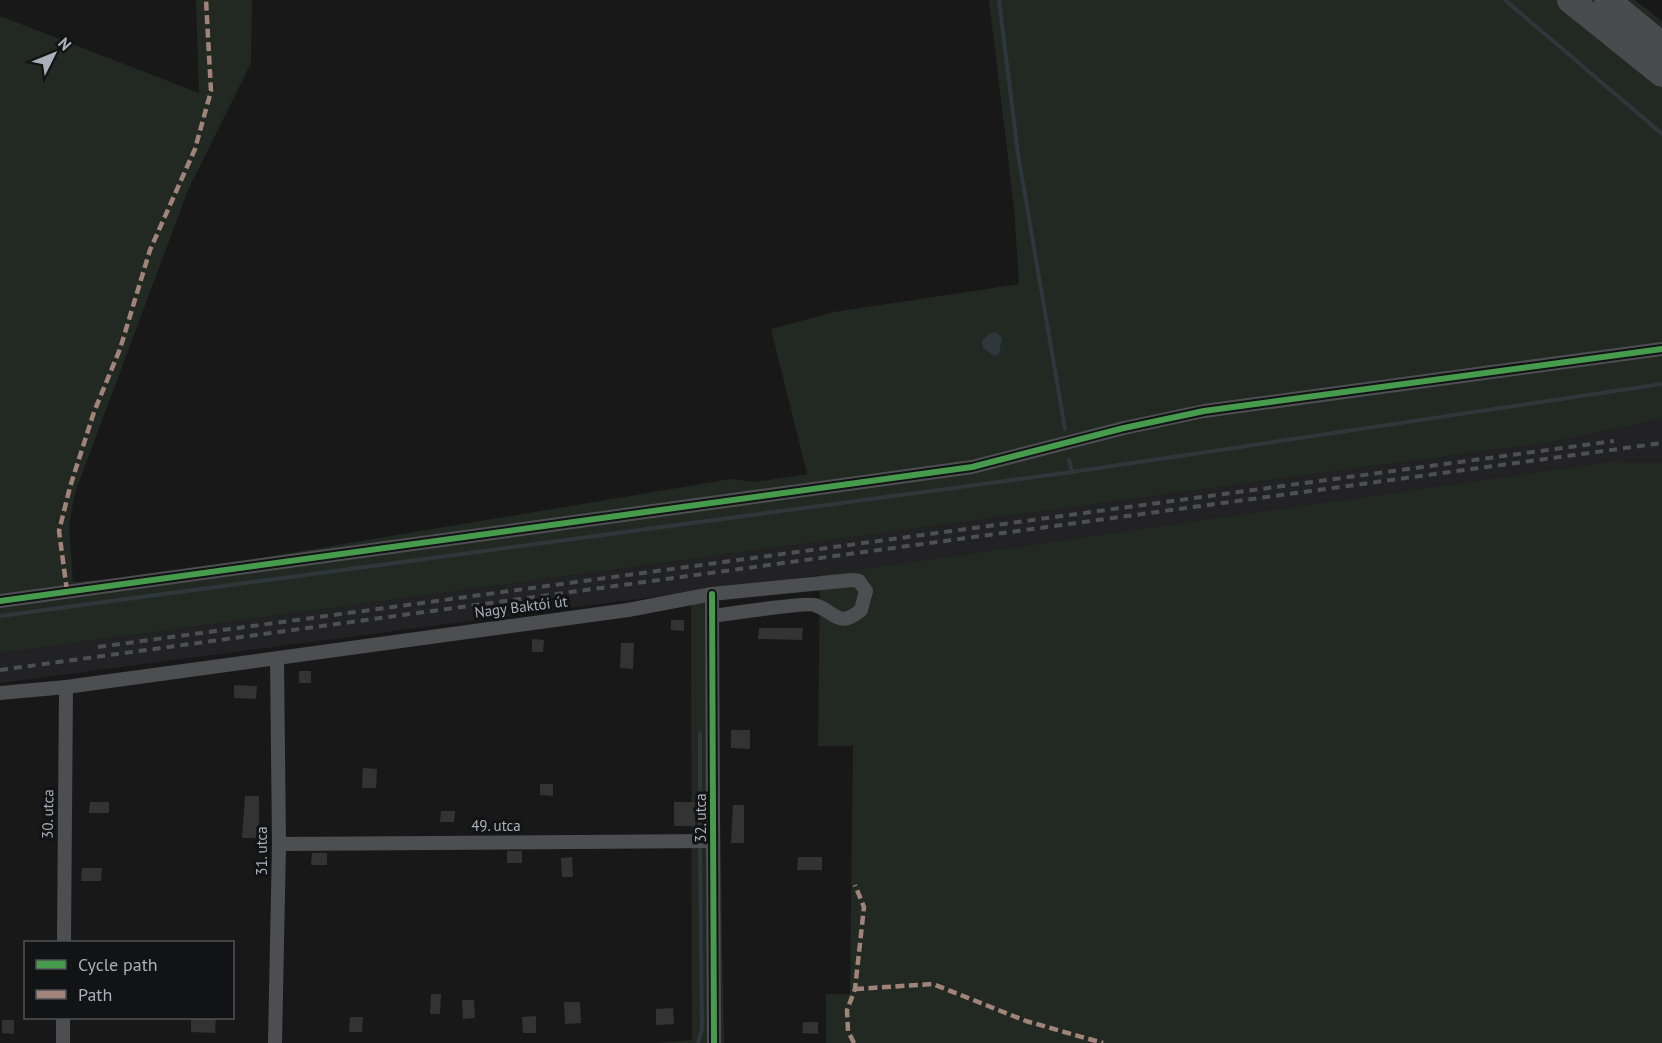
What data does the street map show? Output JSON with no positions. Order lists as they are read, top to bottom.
{
  "streets": {
    "street": [
      "Nagy Baktói út",
      "30. utca",
      "32. utca",
      "49. utca",
      "31. utca"
    ]
  },
  "crossings": [
    ["Nagy Baktói út", "30. utca"],
    ["Nagy Baktói út", "32. utca"],
    ["Nagy Baktói út", "31. utca"],
    ["32. utca", "49. utca"],
    ["49. utca", "31. utca"]
  ],
  "legend": ["Cycle path", "Path"],
  "north": "top right"
}
